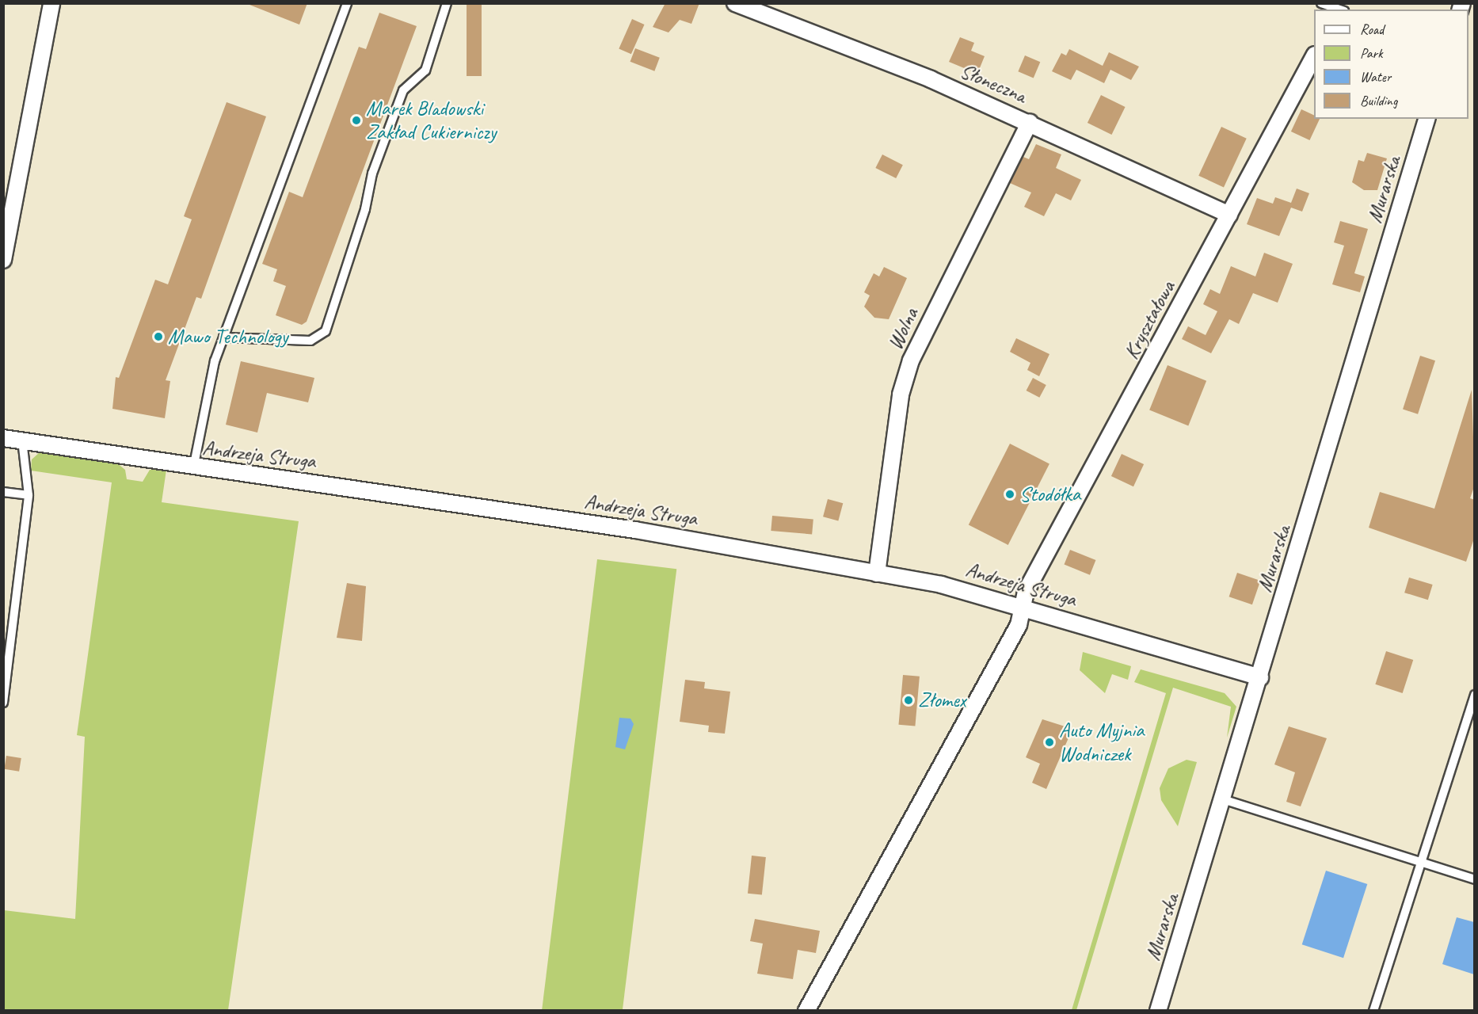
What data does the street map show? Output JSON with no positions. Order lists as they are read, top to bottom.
{
  "streets": {
    "street": [
      "Słoneczna",
      "Murarska",
      "Kryształowa",
      "Wolna",
      "Andrzeja Struga"
    ]
  },
  "crossings": [
    ["Słoneczna", "Kryształowa"],
    ["Słoneczna", "Wolna"],
    ["Murarska", "Andrzeja Struga"],
    ["Kryształowa", "Andrzeja Struga"],
    ["Wolna", "Andrzeja Struga"]
  ],
  "places": [
    "Marek Bladowski Zakład Cukierniczy",
    "Mawo Technology",
    "Stodółka",
    "Złomex",
    "Auto Myjnia Wodniczek"
  ],
  "legend": [
    "Road",
    "Park",
    "Water",
    "Building"
  ]
}
